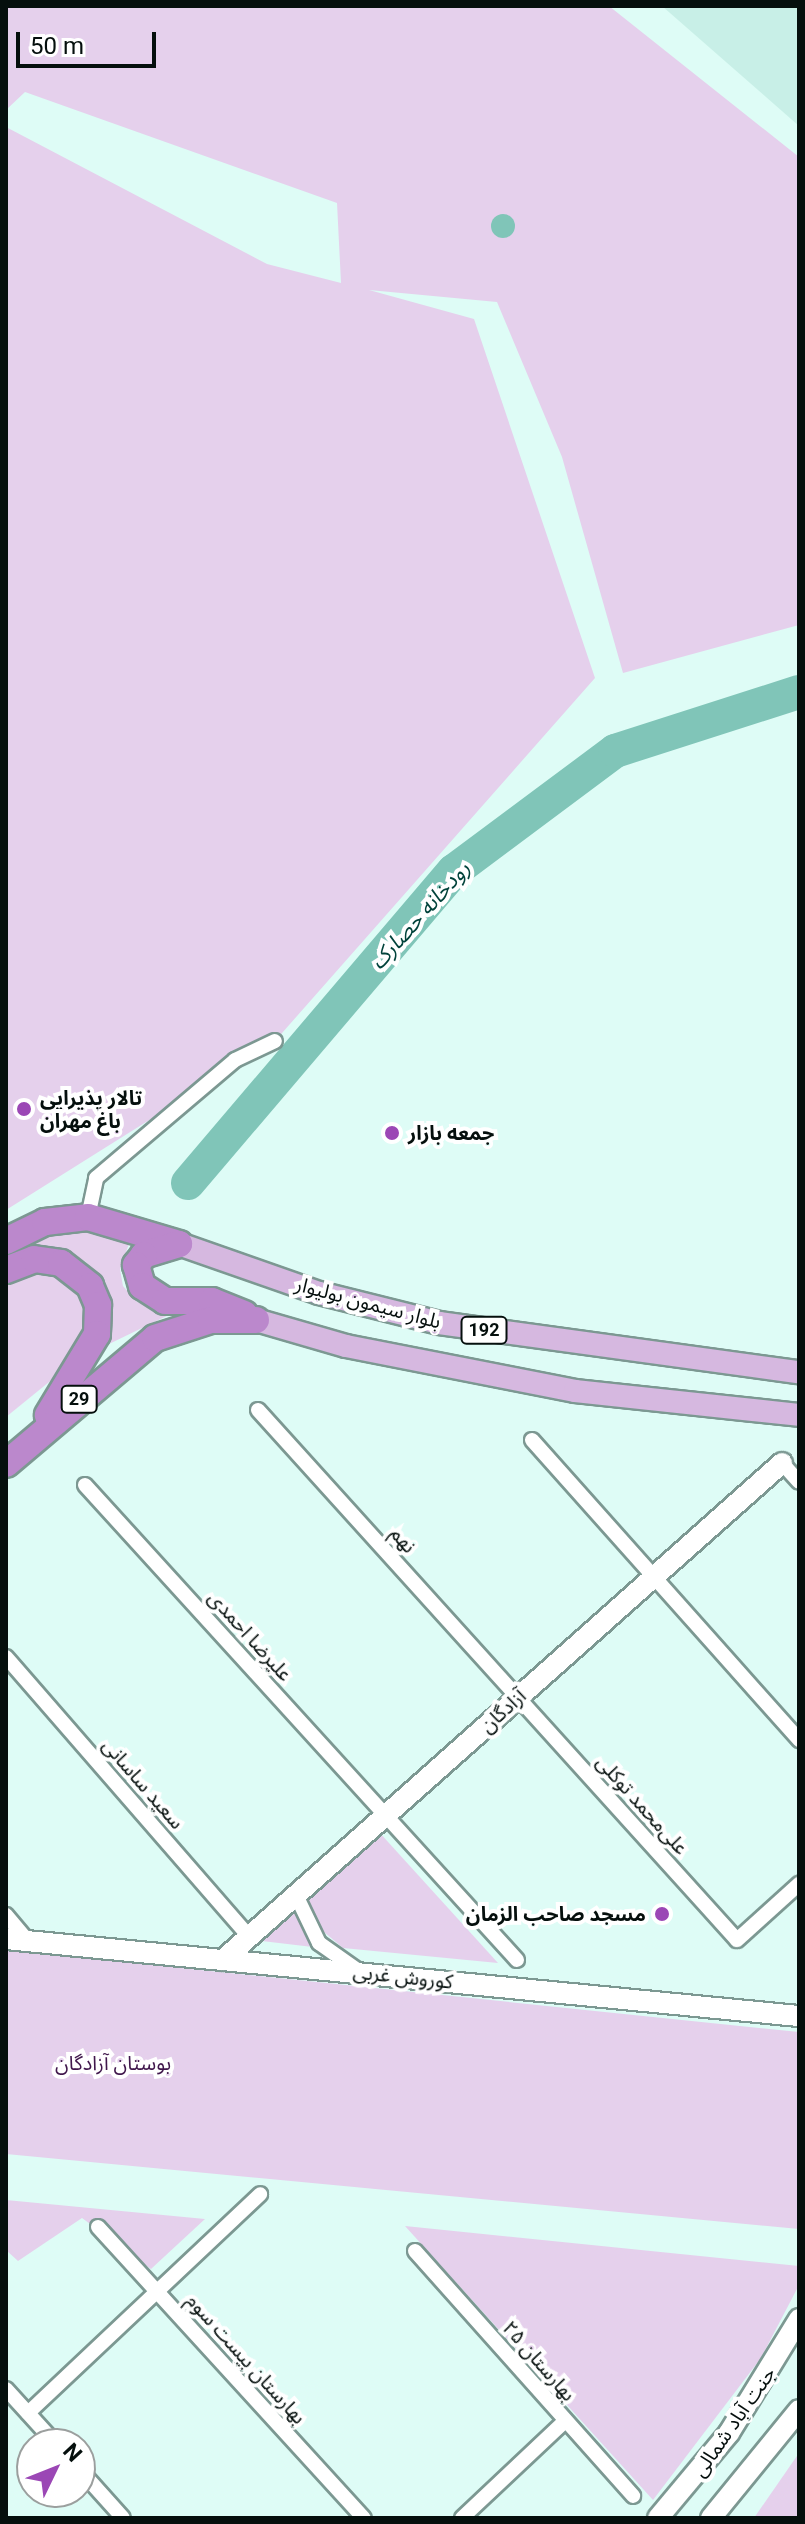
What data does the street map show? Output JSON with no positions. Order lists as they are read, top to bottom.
{
  "streets": {
    "highway": ["29"],
    "main road": ["بلوار سیمون بولیوار", "192"],
    "street": [
      "نهم",
      "علیرضا احمدی",
      "آزادگان",
      "سعید ساسانی",
      "علی‌محمد توکلی",
      "کوروش غربی",
      "بهارستان بیست سوم",
      "بهارستان ۲۵",
      "جنت آباد شمالی"
    ]
  },
  "crossings": [
    ["192", "29"],
    ["نهم", "آزادگان"],
    ["نهم", "علی‌محمد توکلی"],
    ["علیرضا احمدی", "آزادگان"],
    ["آزادگان", "سعید ساسانی"],
    ["آزادگان", "علی‌محمد توکلی"],
    ["آزادگان", "کوروش غربی"]
  ],
  "water": ["رودخانه حصارک"],
  "parks": ["بوستان آزادگان"],
  "places": ["تالار پذیرایی باغ مهران", "جمعه بازار", "مسجد صاحب الزمان"],
  "scale_bar": "50 m",
  "north": "top right"
}
